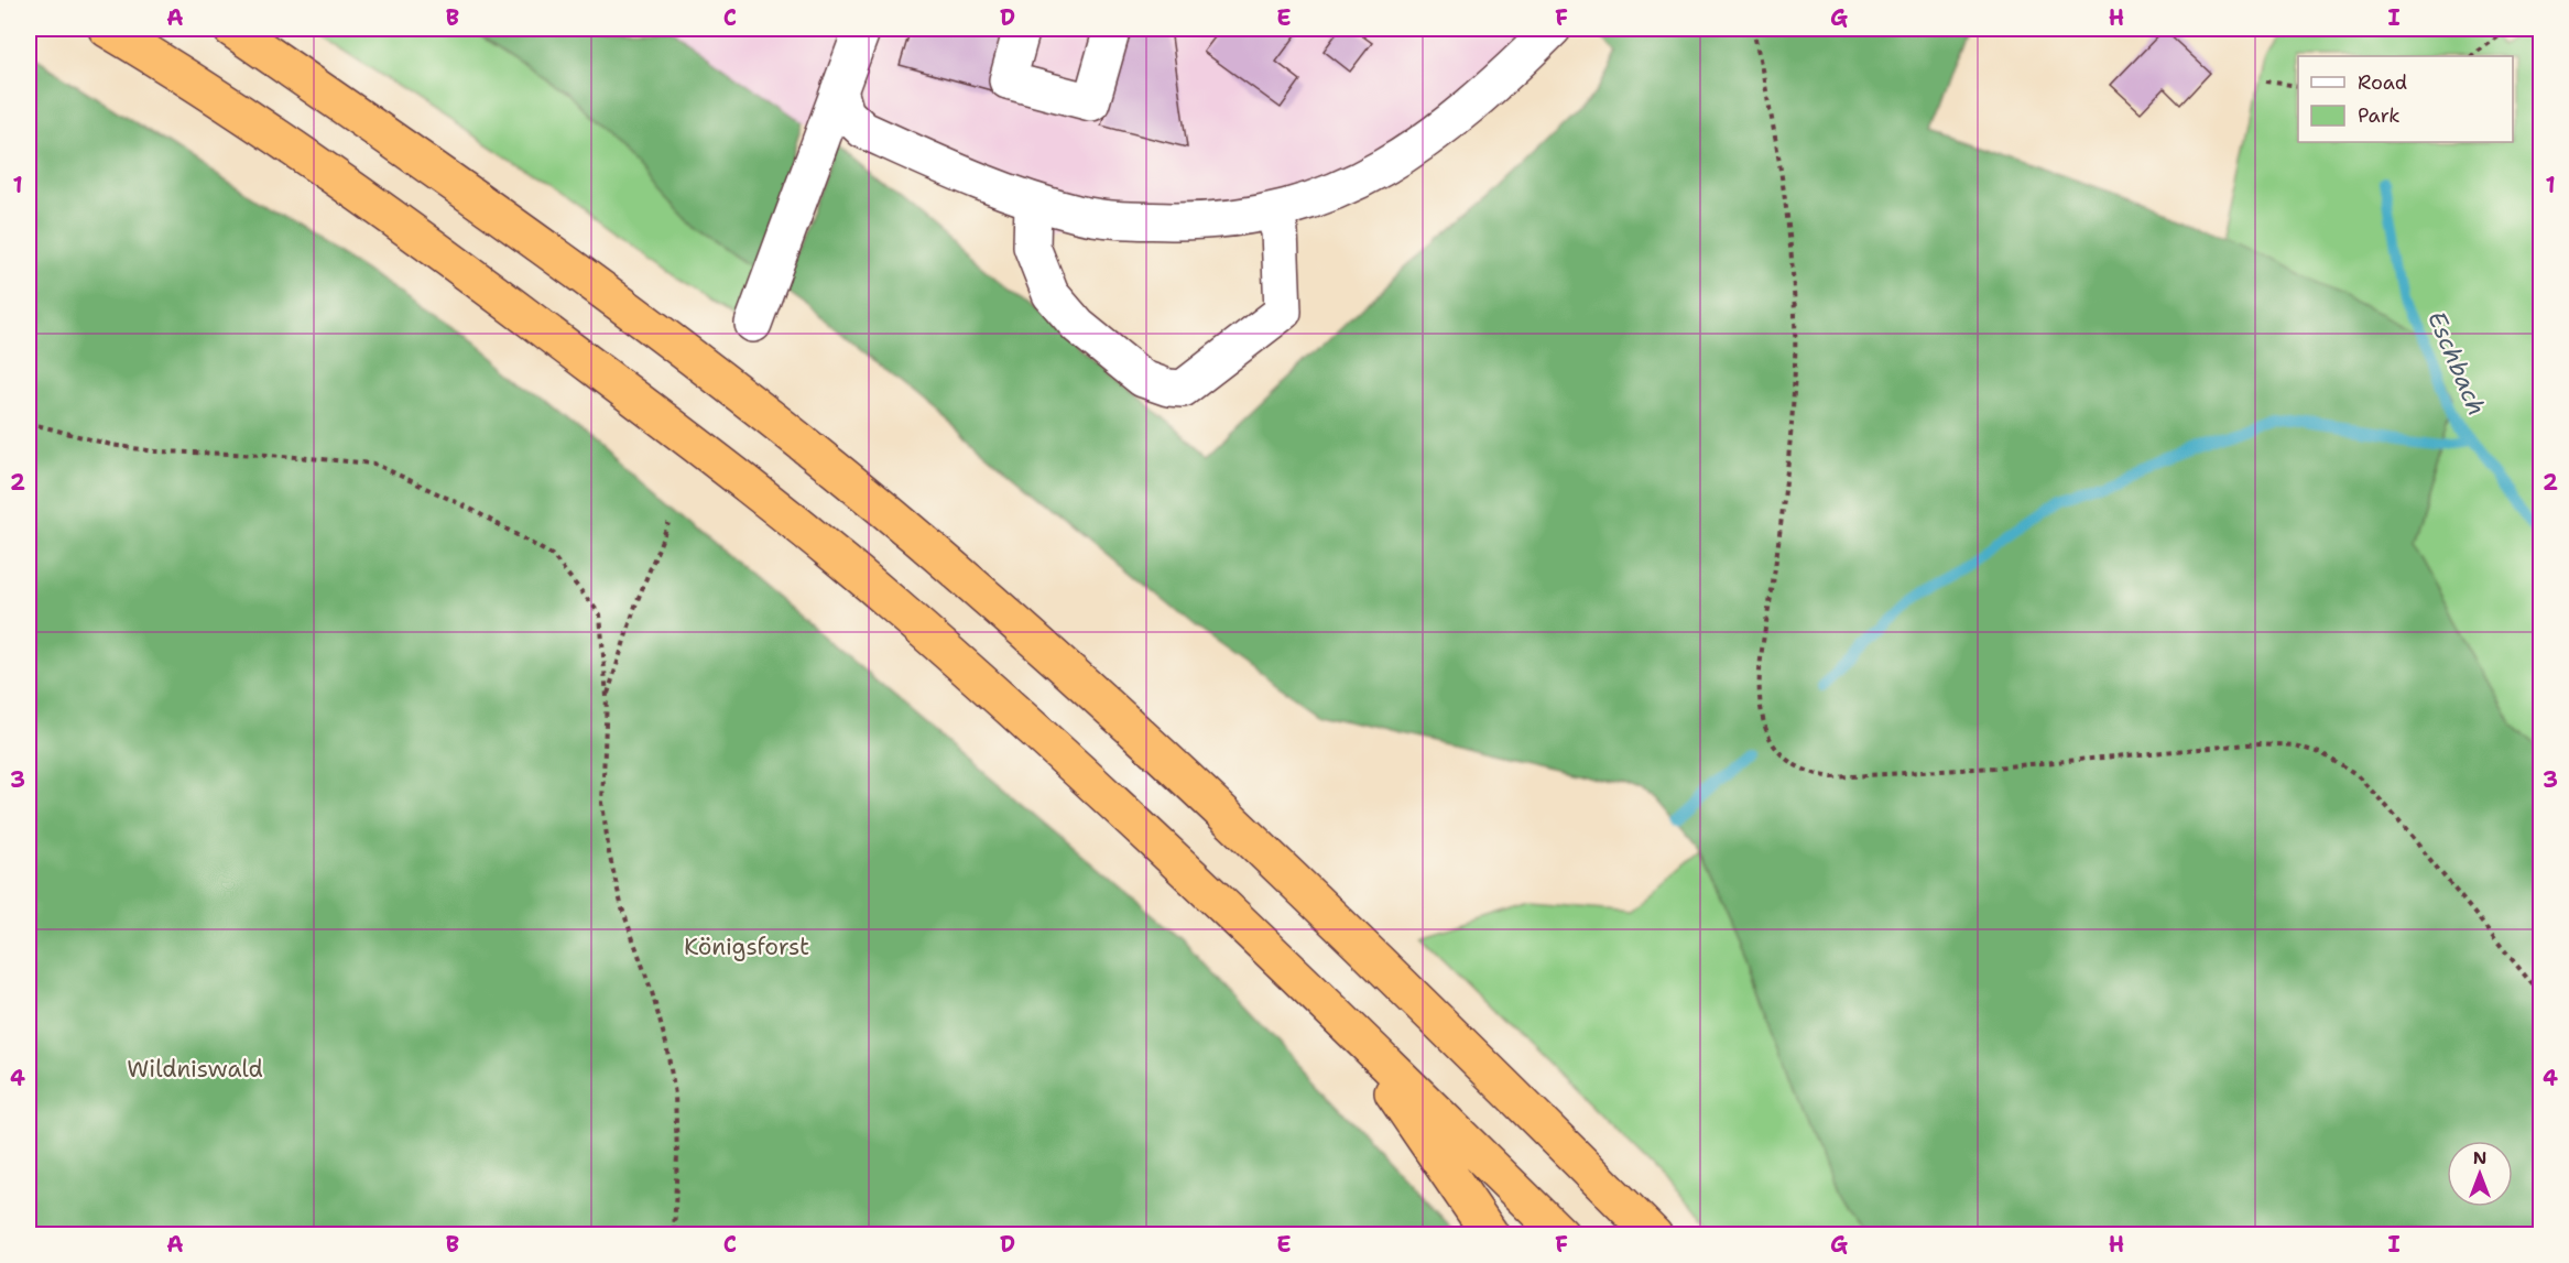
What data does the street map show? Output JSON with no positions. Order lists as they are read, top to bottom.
{
  "water": ["Eschbach"],
  "parks": ["Königsforst", "Wildniswald"],
  "legend": ["Road", "Park"],
  "north": "top",
  "grid": {
    "columns": [
      "A",
      "B",
      "C",
      "D",
      "E",
      "F",
      "G",
      "H",
      "I"
    ],
    "rows": [
      "1",
      "2",
      "3",
      "4"
    ]
  }
}
